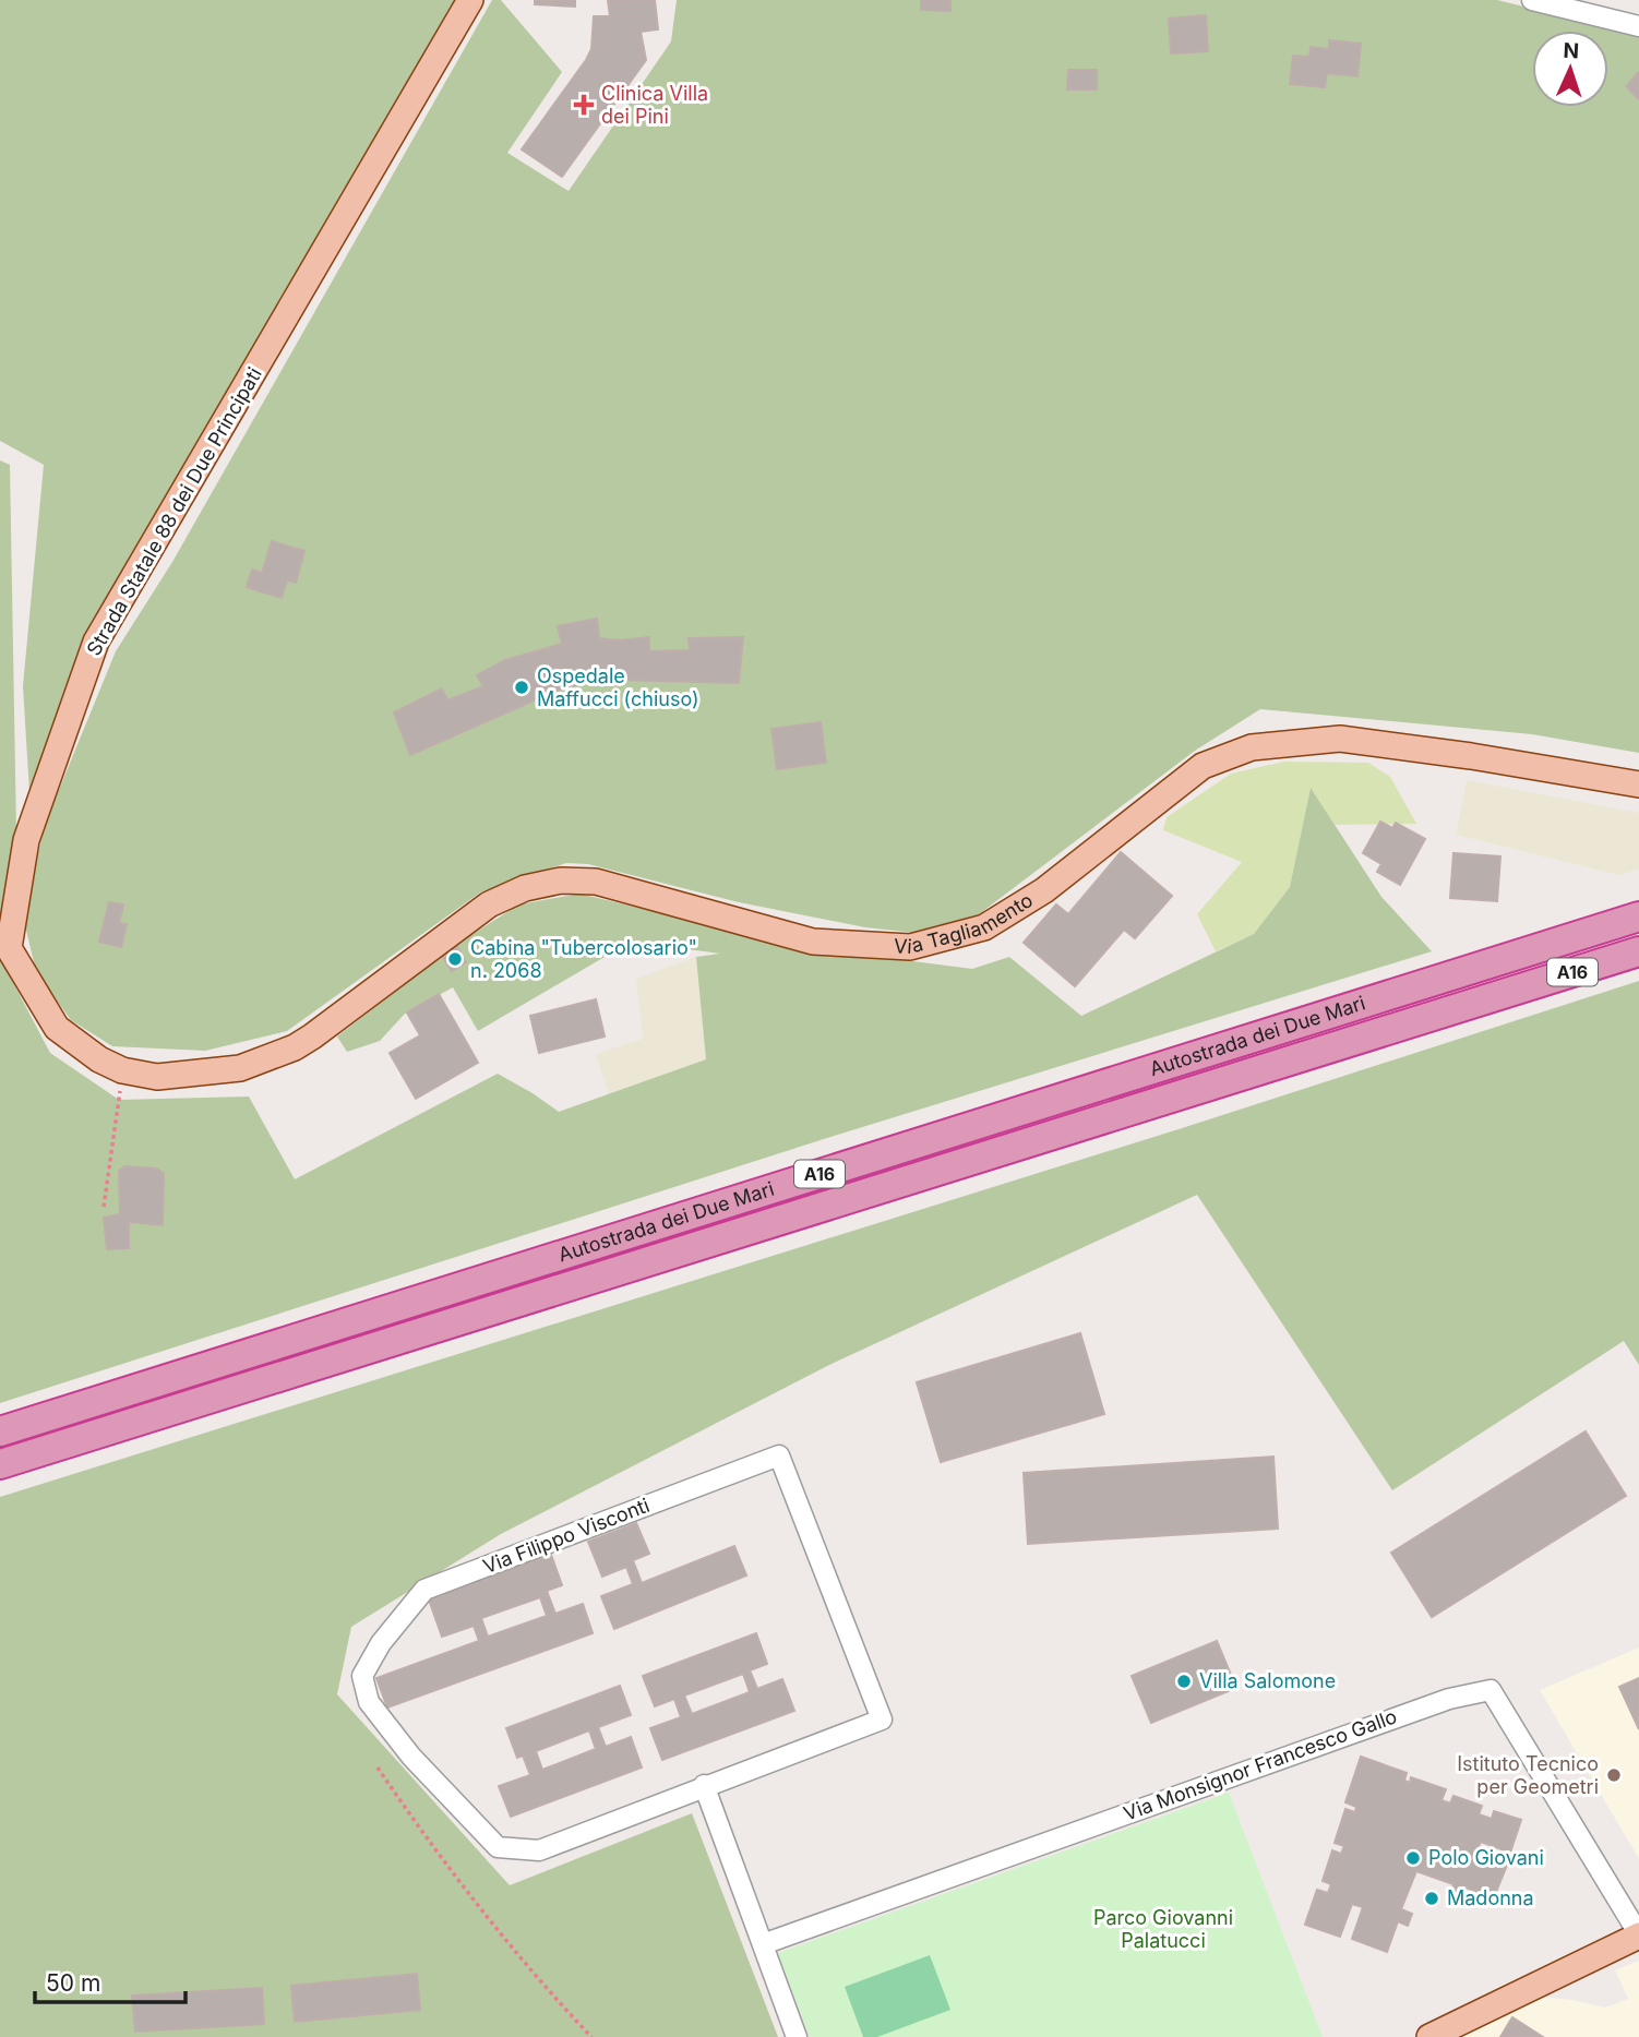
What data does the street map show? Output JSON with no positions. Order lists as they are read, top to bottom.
{
  "streets": {
    "highway": ["A16", "Autostrada dei Due Mari"],
    "main road": ["Strada Statale 88 dei Due Principati", "Via Tagliamento"],
    "street": ["Via Filippo Visconti", "Via Monsignor Francesco Gallo"]
  },
  "crossings": [
    ["Strada Statale 88 dei Due Principati", "Via Tagliamento"]
  ],
  "parks": ["Parco Giovanni Palatucci"],
  "places": {
    "health": ["Clinica Villa dei Pini"],
    "other": [
      "Ospedale Maffucci (chiuso)",
      "Cabina \"Tubercolosario\" n. 2068",
      "Villa Salomone",
      "Istituto Tecnico per Geometri",
      "Polo Giovani",
      "Madonna"
    ]
  },
  "scale_bar": "50 m",
  "north": "top"
}
